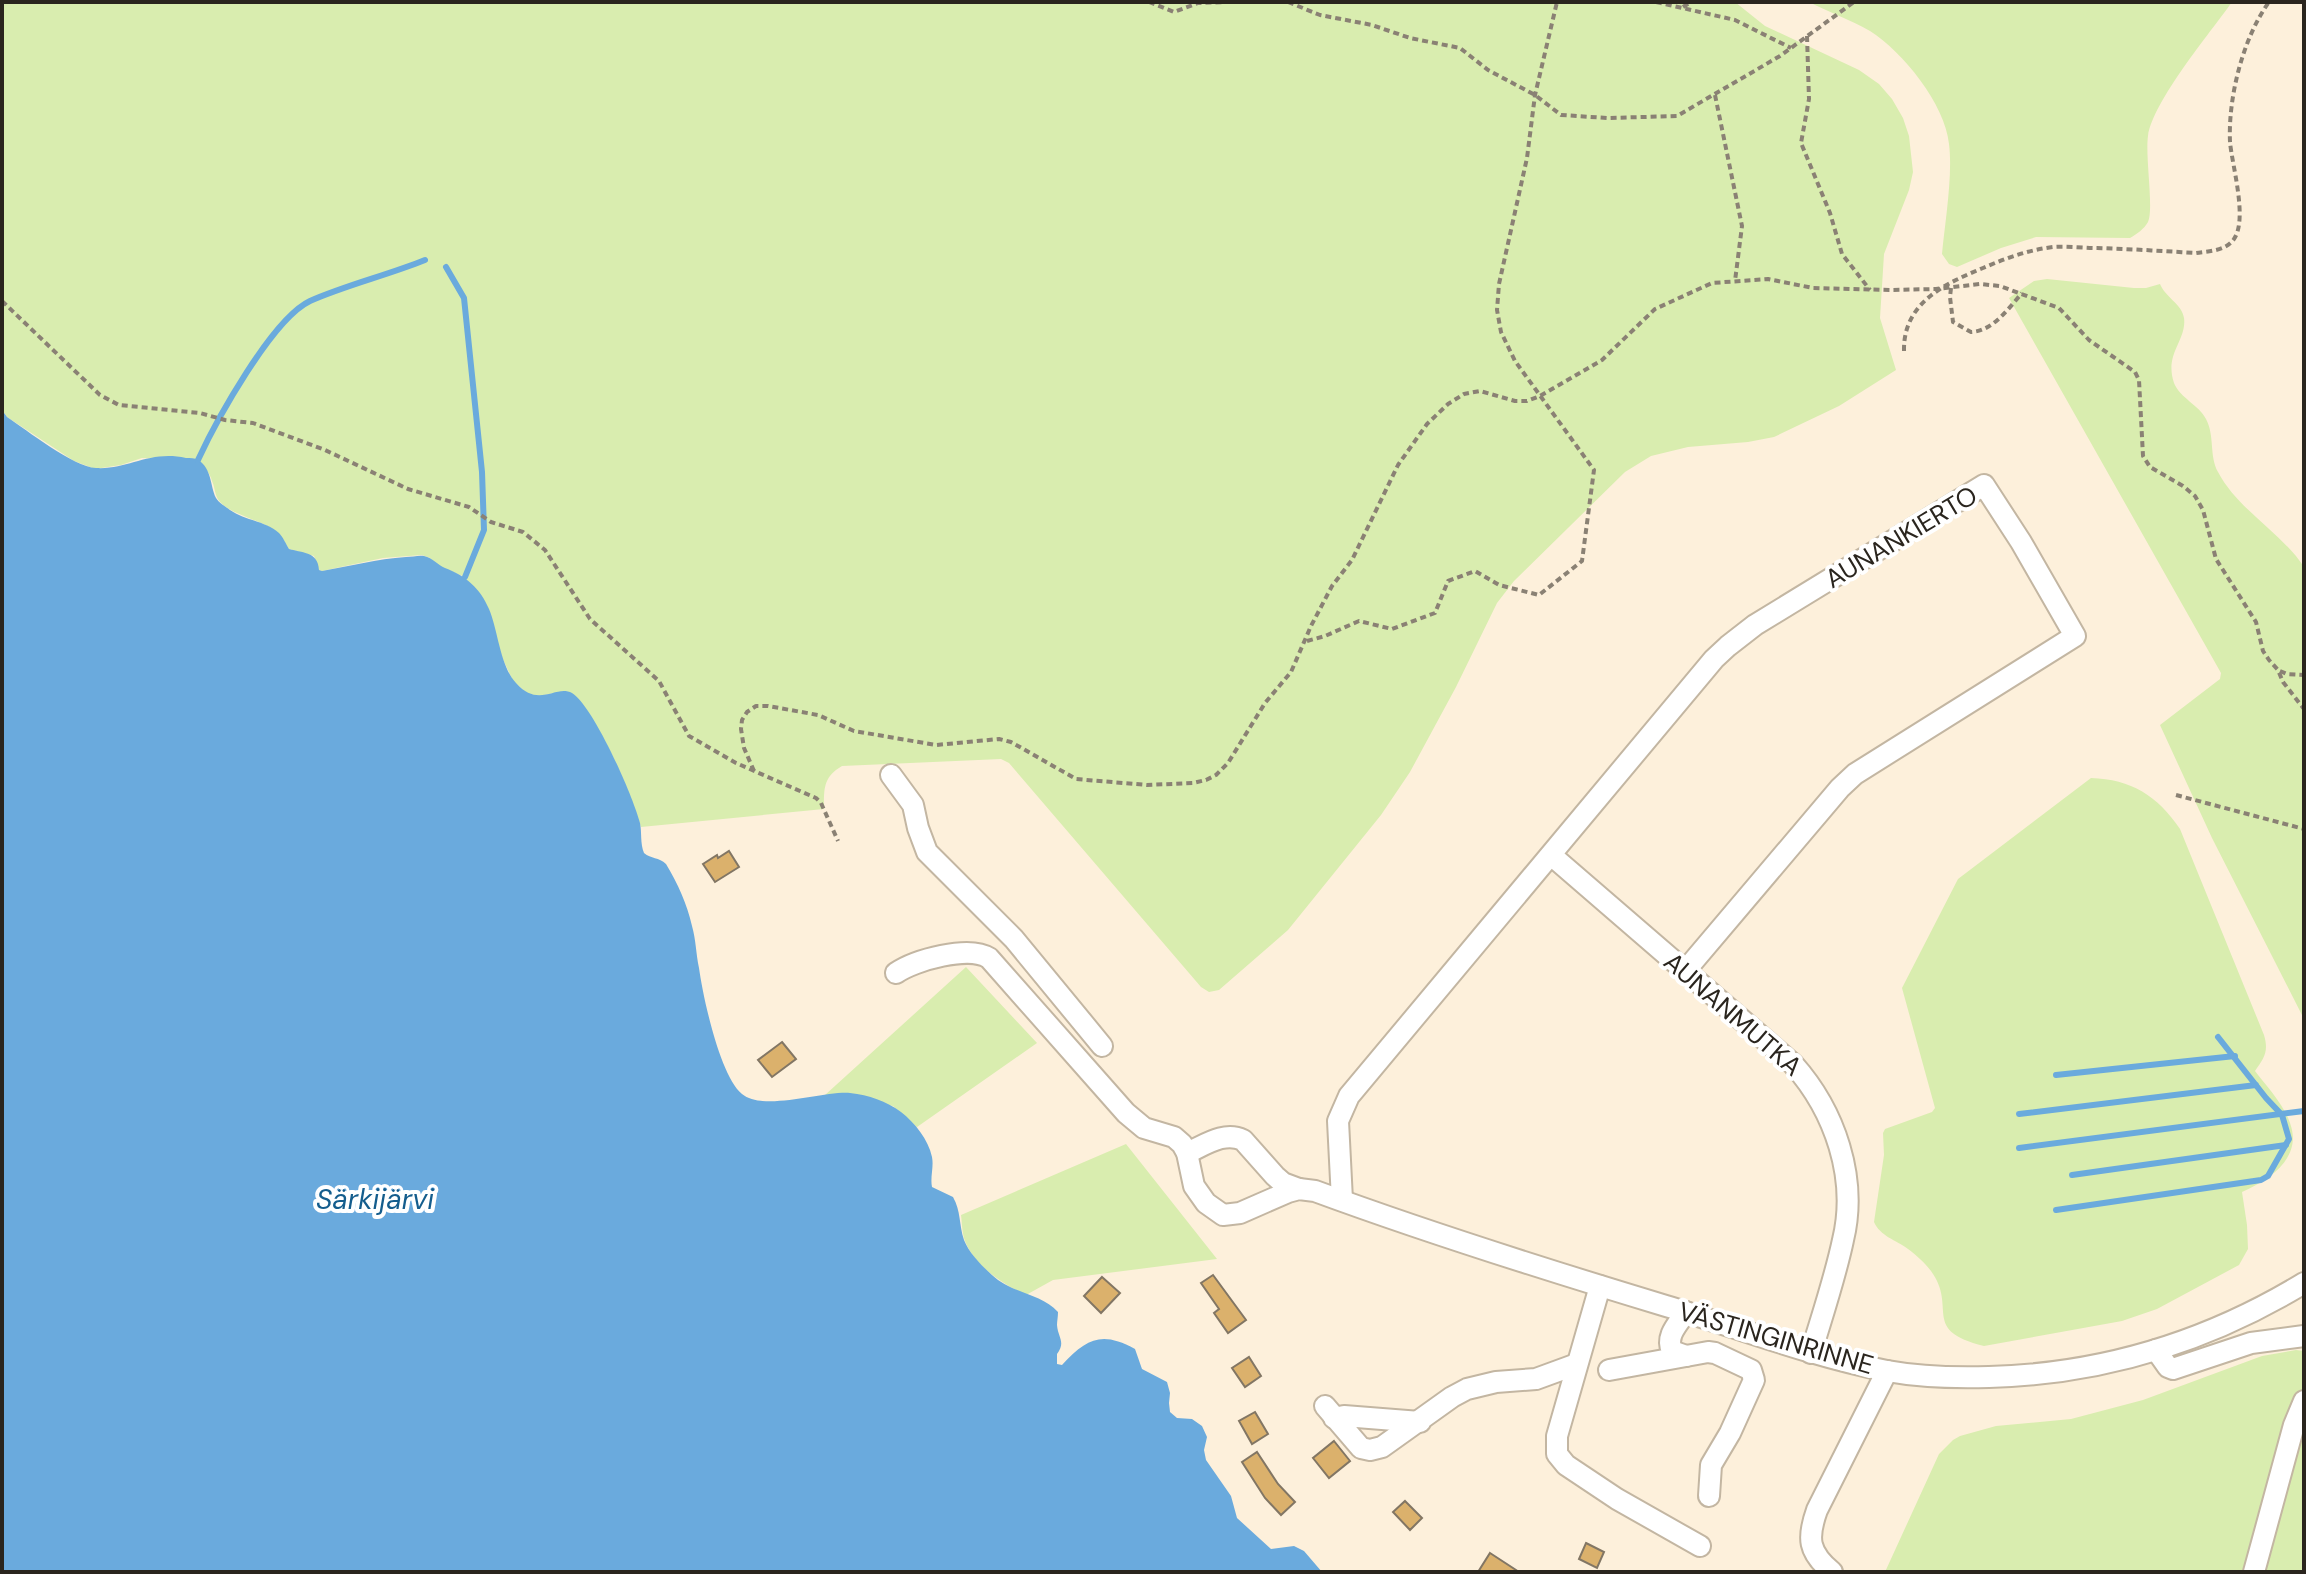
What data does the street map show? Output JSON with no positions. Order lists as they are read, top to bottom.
{
  "streets": {
    "street": ["AUNANKIERTO", "AUNANMUTKA", "VÄSTINGINRINNE"]
  },
  "crossings": [
    ["AUNANKIERTO", "AUNANMUTKA"],
    ["AUNANKIERTO", "VÄSTINGINRINNE"],
    ["AUNANMUTKA", "VÄSTINGINRINNE"]
  ],
  "water": ["Särkijärvi"]
}
